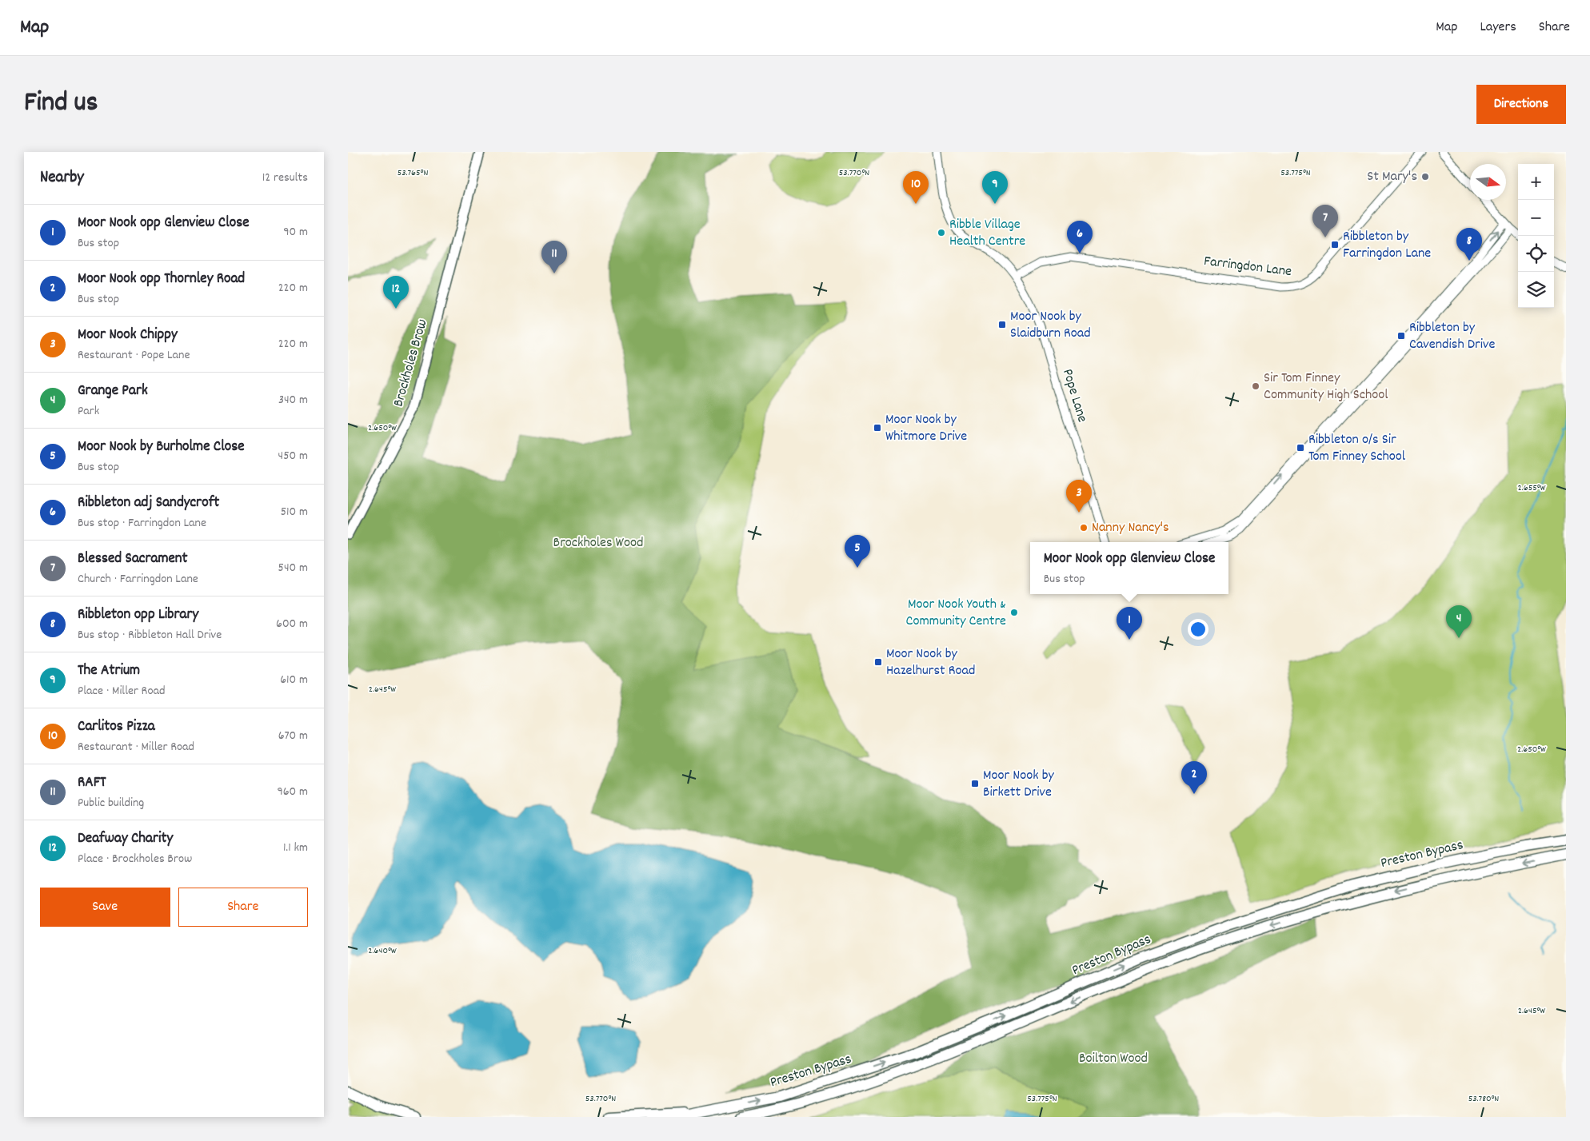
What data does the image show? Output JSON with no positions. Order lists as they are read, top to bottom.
{
  "streets": {
    "highway": ["Brockholes Brow", "Preston Bypass"],
    "street": ["Farringdon Lane", "Pope Lane"]
  },
  "crossings": [
    ["Farringdon Lane", "Pope Lane"]
  ],
  "parks": ["Brockholes Wood", "Boilton Wood"],
  "places": {
    "other": [
      "St Mary's",
      "Ribble Village Health Centre",
      "Sir Tom Finney Community High School",
      "Nanny Nancy's",
      "Moor Nook Youth & Community Centre"
    ],
    "transit": [
      "Ribbleton by Farringdon Lane",
      "Moor Nook by Slaidburn Road",
      "Ribbleton by Cavendish Drive",
      "Moor Nook by Whitmore Drive",
      "Ribbleton o/s Sir Tom Finney School",
      "Moor Nook by Hazelhurst Road",
      "Moor Nook by Birkett Drive"
    ]
  },
  "north": "right",
  "page": {
    "header": "Map",
    "nav": ["Map", "Layers", "Share"],
    "title": "Find us",
    "buttons": [
      "Directions",
      ["Save", "Share"]
    ],
    "heading": ["Nearby", "12 results"],
    "map_buttons": ["+", "−"],
    "pins": [
      "9",
      "10",
      "7",
      "6",
      "8",
      "11",
      "12",
      "3",
      "5",
      "4",
      "1",
      "2"
    ],
    "list": [
      {
        "mark": "1",
        "name": "Moor Nook opp Glenview Close",
        "note": "Bus stop",
        "value": "90 m"
      },
      {
        "mark": "2",
        "name": "Moor Nook opp Thornley Road",
        "note": "Bus stop",
        "value": "220 m"
      },
      {
        "mark": "3",
        "name": "Moor Nook Chippy",
        "note": "Restaurant · Pope Lane",
        "value": "220 m"
      },
      {
        "mark": "4",
        "name": "Grange Park",
        "note": "Park",
        "value": "340 m"
      },
      {
        "mark": "5",
        "name": "Moor Nook by Burholme Close",
        "note": "Bus stop",
        "value": "450 m"
      },
      {
        "mark": "6",
        "name": "Ribbleton adj Sandycroft",
        "note": "Bus stop · Farringdon Lane",
        "value": "510 m"
      },
      {
        "mark": "7",
        "name": "Blessed Sacrament",
        "note": "Church · Farringdon Lane",
        "value": "540 m"
      },
      {
        "mark": "8",
        "name": "Ribbleton opp Library",
        "note": "Bus stop · Ribbleton Hall Drive",
        "value": "600 m"
      },
      {
        "mark": "9",
        "name": "The Atrium",
        "note": "Place · Miller Road",
        "value": "610 m"
      },
      {
        "mark": "10",
        "name": "Carlitos Pizza",
        "note": "Restaurant · Miller Road",
        "value": "670 m"
      },
      {
        "mark": "11",
        "name": "RAFT",
        "note": "Public building",
        "value": "960 m"
      },
      {
        "mark": "12",
        "name": "Deafway Charity",
        "note": "Place · Brockholes Brow",
        "value": "1.1 km"
      }
    ],
    "popup": ["Moor Nook opp Glenview Close", "Bus stop"]
  },
  "coordinates": [
    "53.765°N",
    "53.770°N",
    "53.775°N",
    "2.650°W",
    "2.655°W",
    "2.645°W",
    "2.640°W",
    "53.780°N"
  ]
}
